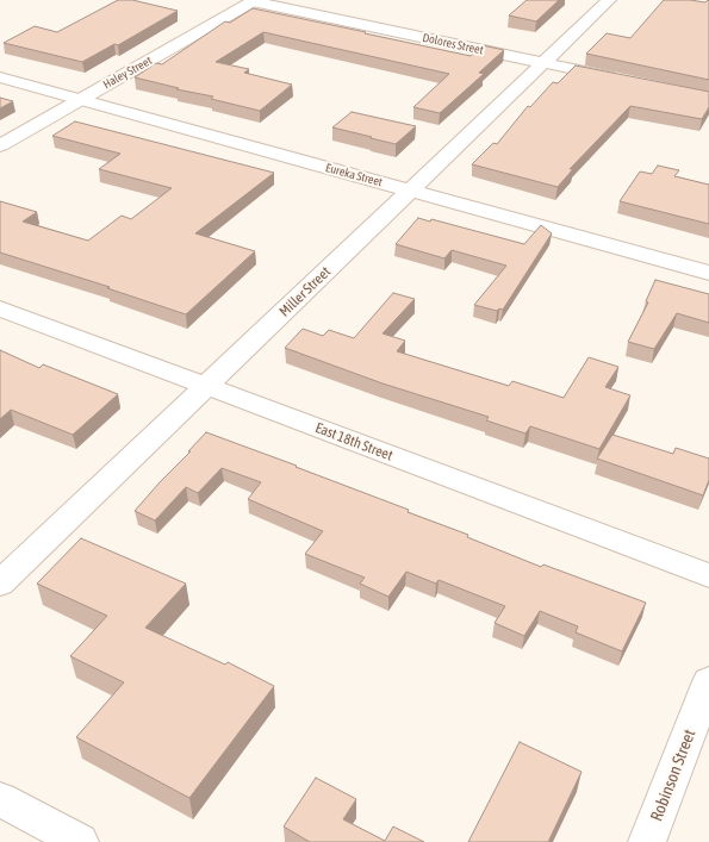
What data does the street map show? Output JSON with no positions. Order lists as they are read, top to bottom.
{
  "streets": {
    "street": [
      "Dolores Street",
      "Haley Street",
      "Eureka Street",
      "Miller Street",
      "East 18th Street",
      "Robinson Street"
    ]
  },
  "crossings": [
    ["Dolores Street", "Haley Street"],
    ["Dolores Street", "Miller Street"],
    ["Haley Street", "Eureka Street"],
    ["Eureka Street", "Miller Street"],
    ["Miller Street", "East 18th Street"]
  ]
}
